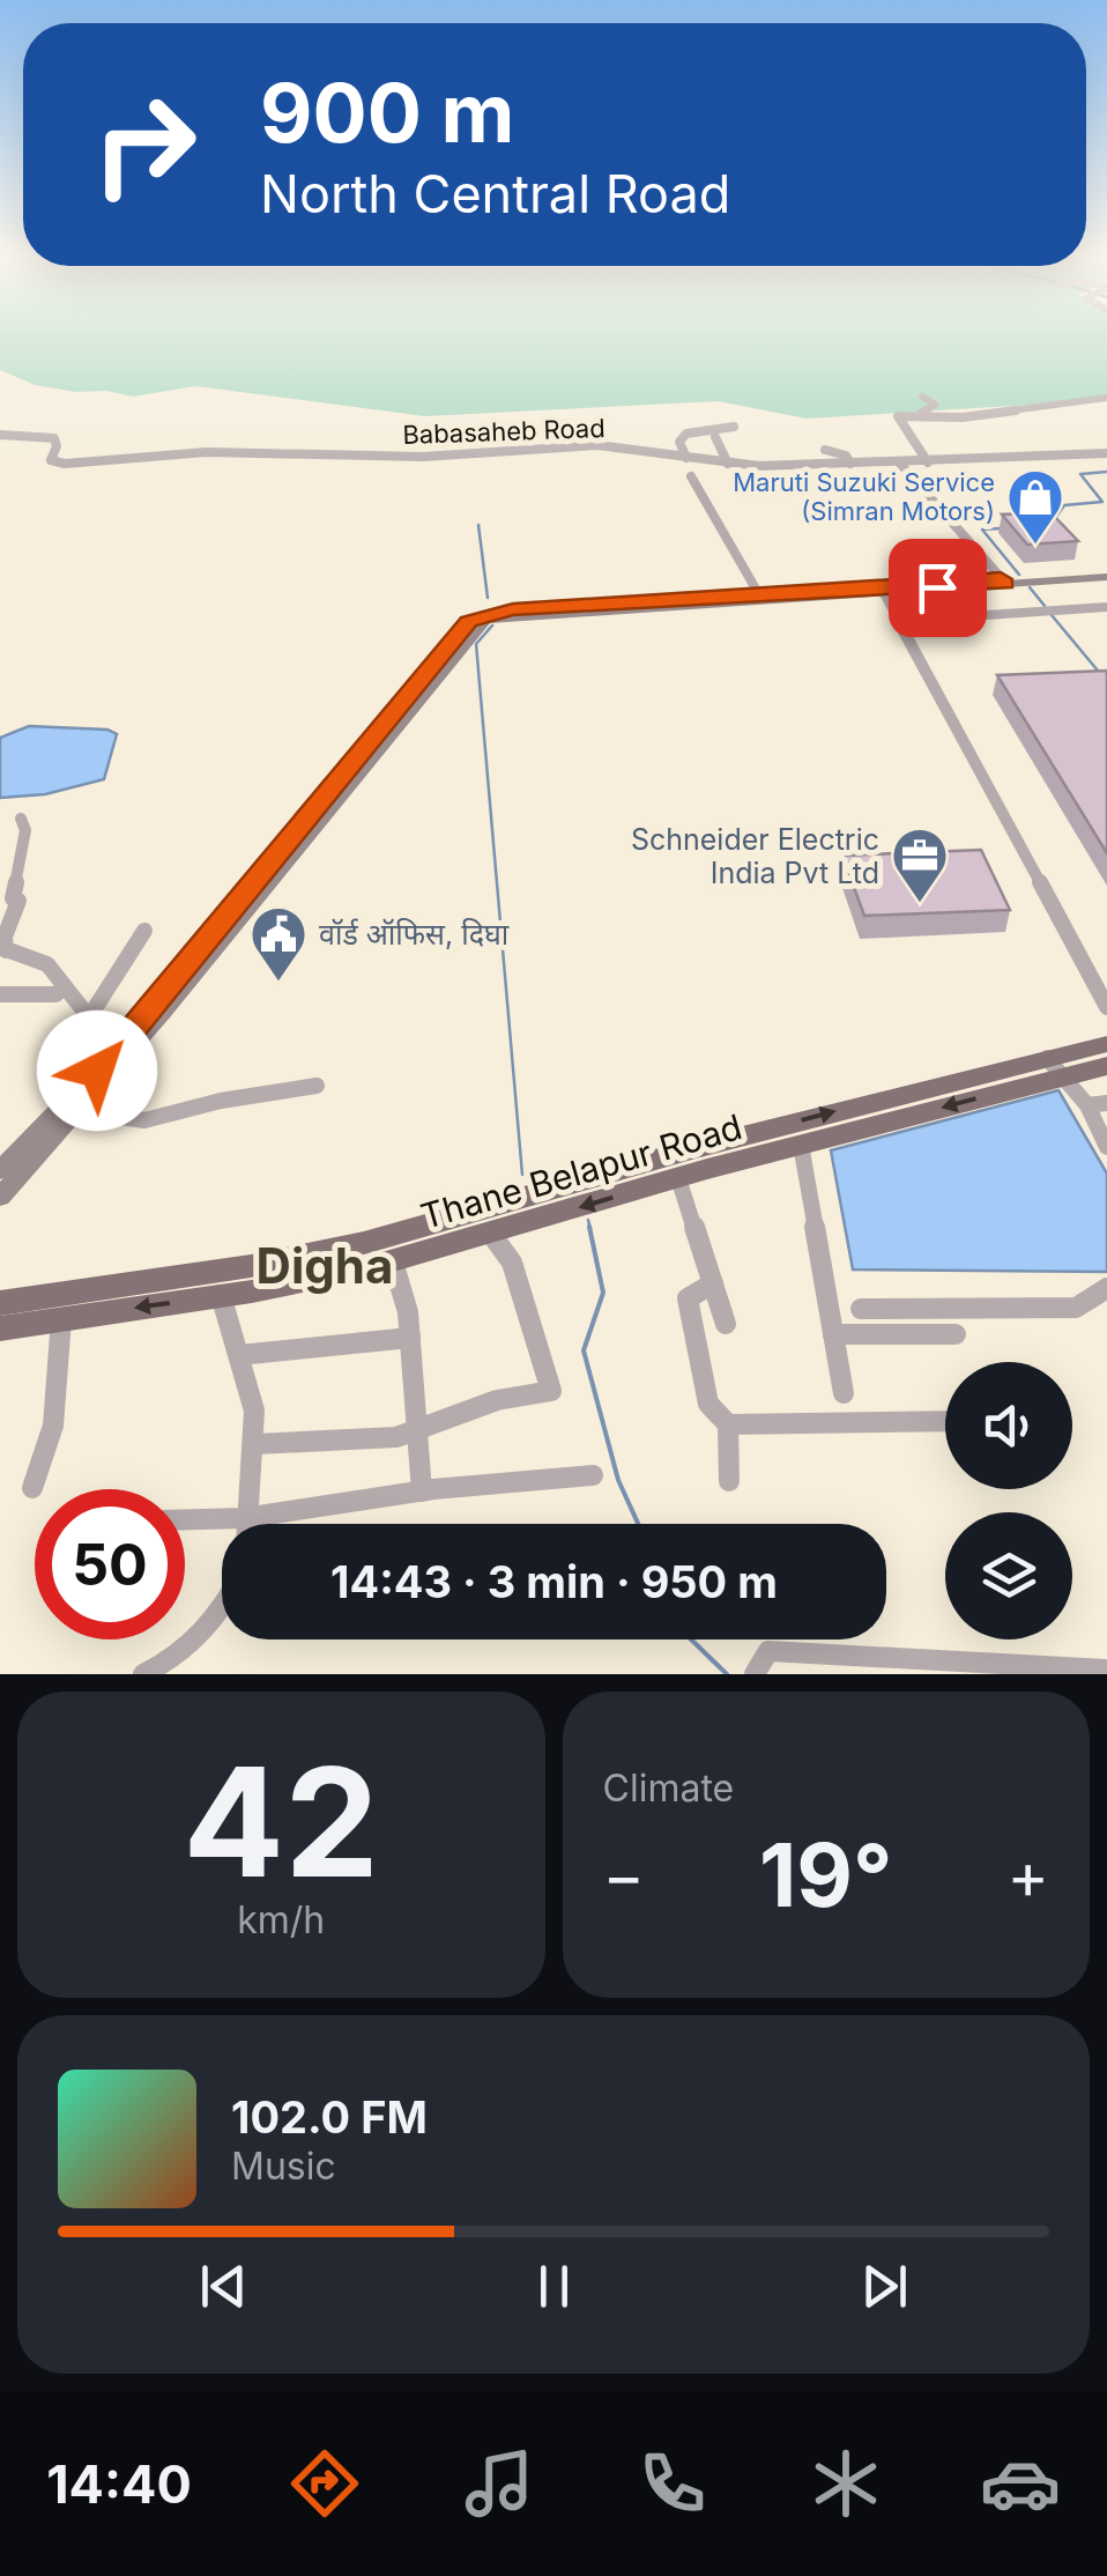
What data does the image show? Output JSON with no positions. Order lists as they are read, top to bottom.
{
  "streets": {
    "main road": ["Thane Belapur Road"],
    "street": ["Babasaheb Road"]
  },
  "districts": ["Digha"],
  "places": {
    "shop": ["Maruti Suzuki Service (Simran Motors)"],
    "office": ["Schneider Electric India Pvt Ltd"],
    "public building": ["वॉर्ड ऑफिस, दिघा"]
  },
  "page": {
    "turn": ["900 m", "North Central Road"],
    "limit": "50",
    "trip": "14:43 · 3 min · 950 m",
    "tile": [
      ["42", "km/h"],
      "Climate"
    ],
    "heat": ["−", "19°", "+"],
    "song": ["102.0 FM", "Music"],
    "tabs": "14:40"
  }
}
